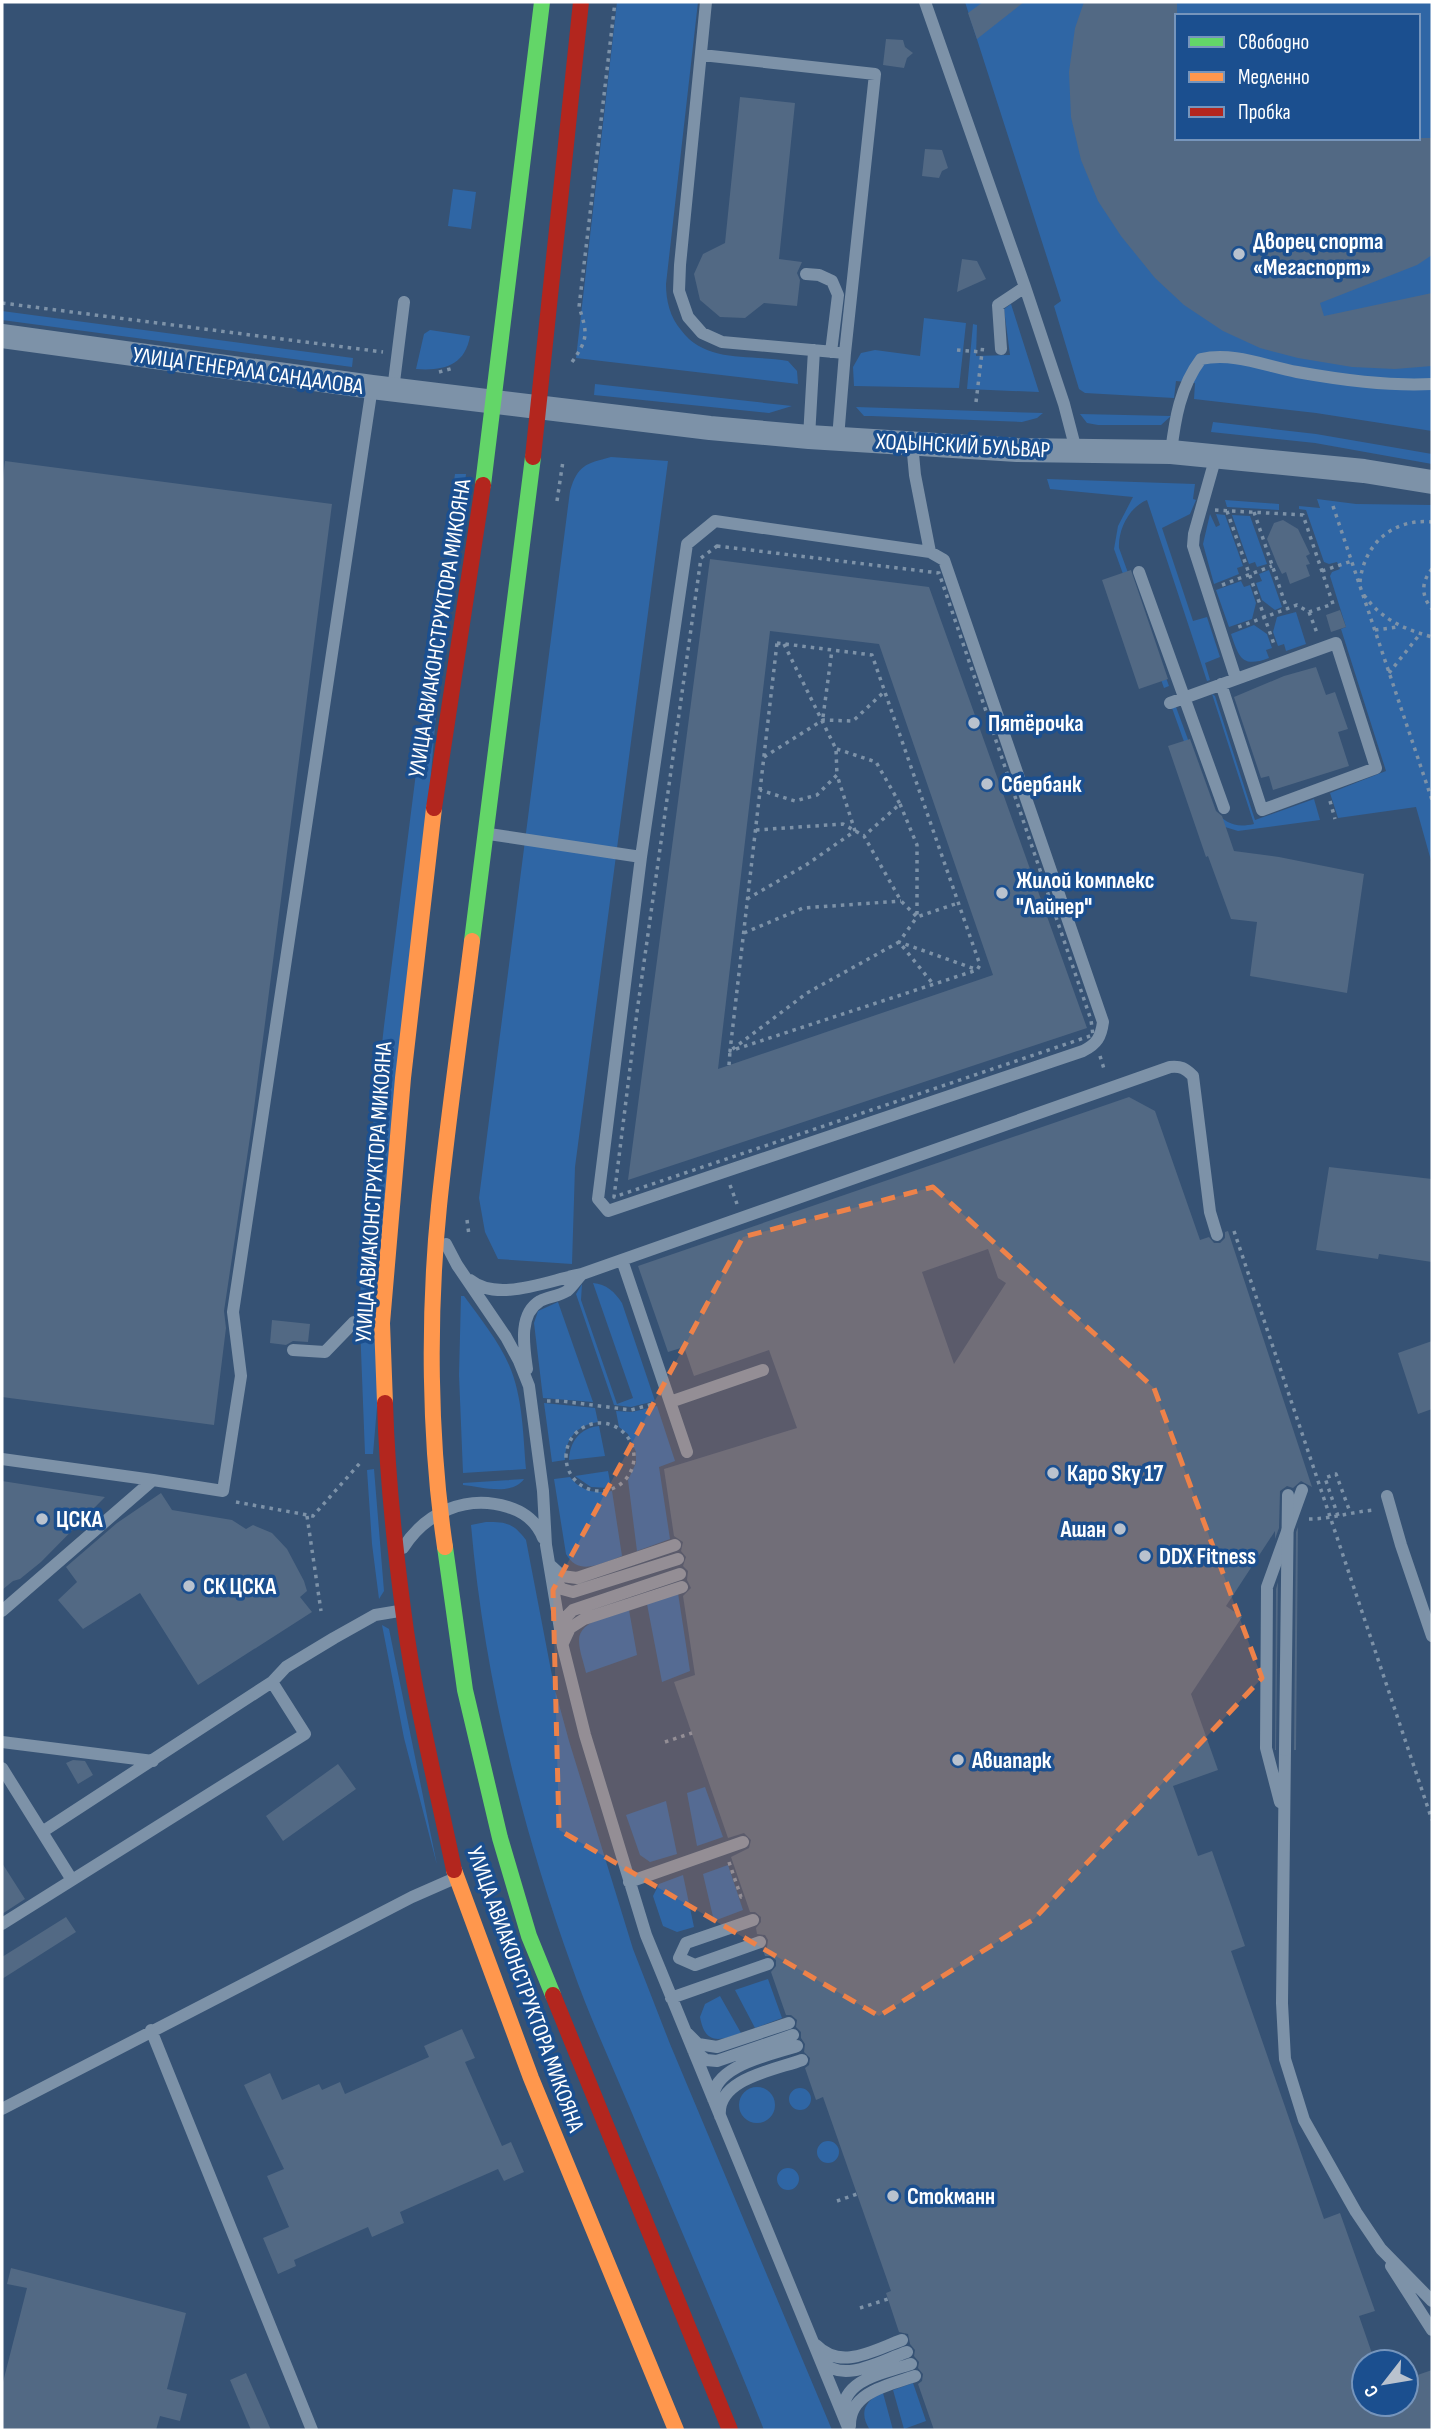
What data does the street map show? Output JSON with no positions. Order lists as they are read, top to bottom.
{
  "streets": {
    "street": ["УЛИЦА ГЕНЕРАЛА САНДАЛОВА", "ХОДЫНСКИЙ БУЛЬВАР", "УЛИЦА АВИАКОНСТРУКТОРА МИКОЯНА"]
  },
  "crossings": [
    ["УЛИЦА ГЕНЕРАЛА САНДАЛОВА", "ХОДЫНСКИЙ БУЛЬВАР"],
    ["УЛИЦА ГЕНЕРАЛА САНДАЛОВА", "УЛИЦА АВИАКОНСТРУКТОРА МИКОЯНА"],
    ["ХОДЫНСКИЙ БУЛЬВАР", "УЛИЦА АВИАКОНСТРУКТОРА МИКОЯНА"]
  ],
  "places": [
    "Дворец спорта «Мегаспорт»",
    "Пятёрочка",
    "Сбербанк",
    "Жилой комплекс \"Лайнер\"",
    "Каро Sky 17",
    "ЦСКА",
    "Ашан",
    "DDX Fitness",
    "СК ЦСКА",
    "Авиапарк",
    "Стокманн"
  ],
  "legend": ["Свободно", "Медленно", "Пробка"],
  "north": "bottom left"
}
